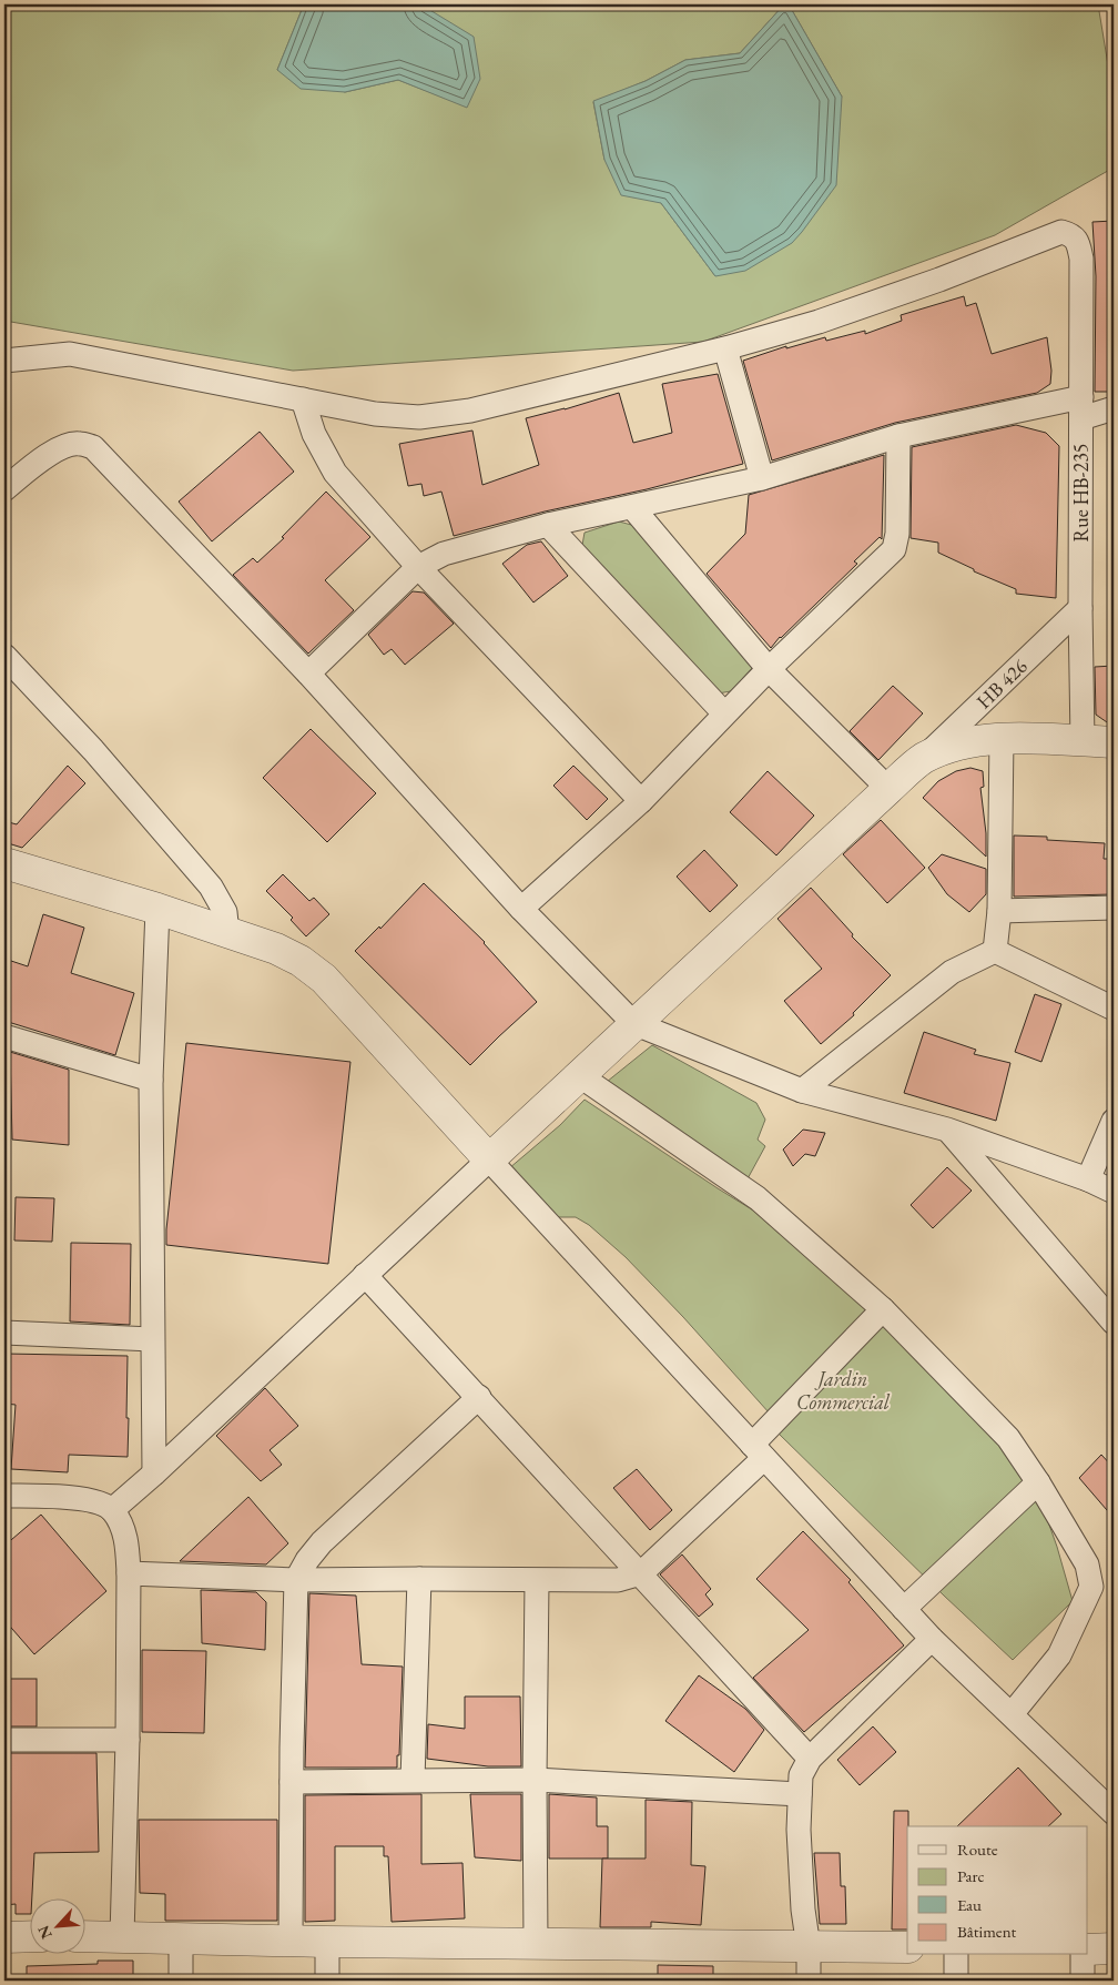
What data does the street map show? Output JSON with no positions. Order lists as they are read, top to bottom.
{
  "streets": {
    "street": ["Rue HB-235", "HB 426"]
  },
  "crossings": [
    ["Rue HB-235", "HB 426"]
  ],
  "parks": ["Jardin Commercial"],
  "legend": [
    "Route",
    "Parc",
    "Eau",
    "Bâtiment"
  ],
  "north": "bottom left"
}
